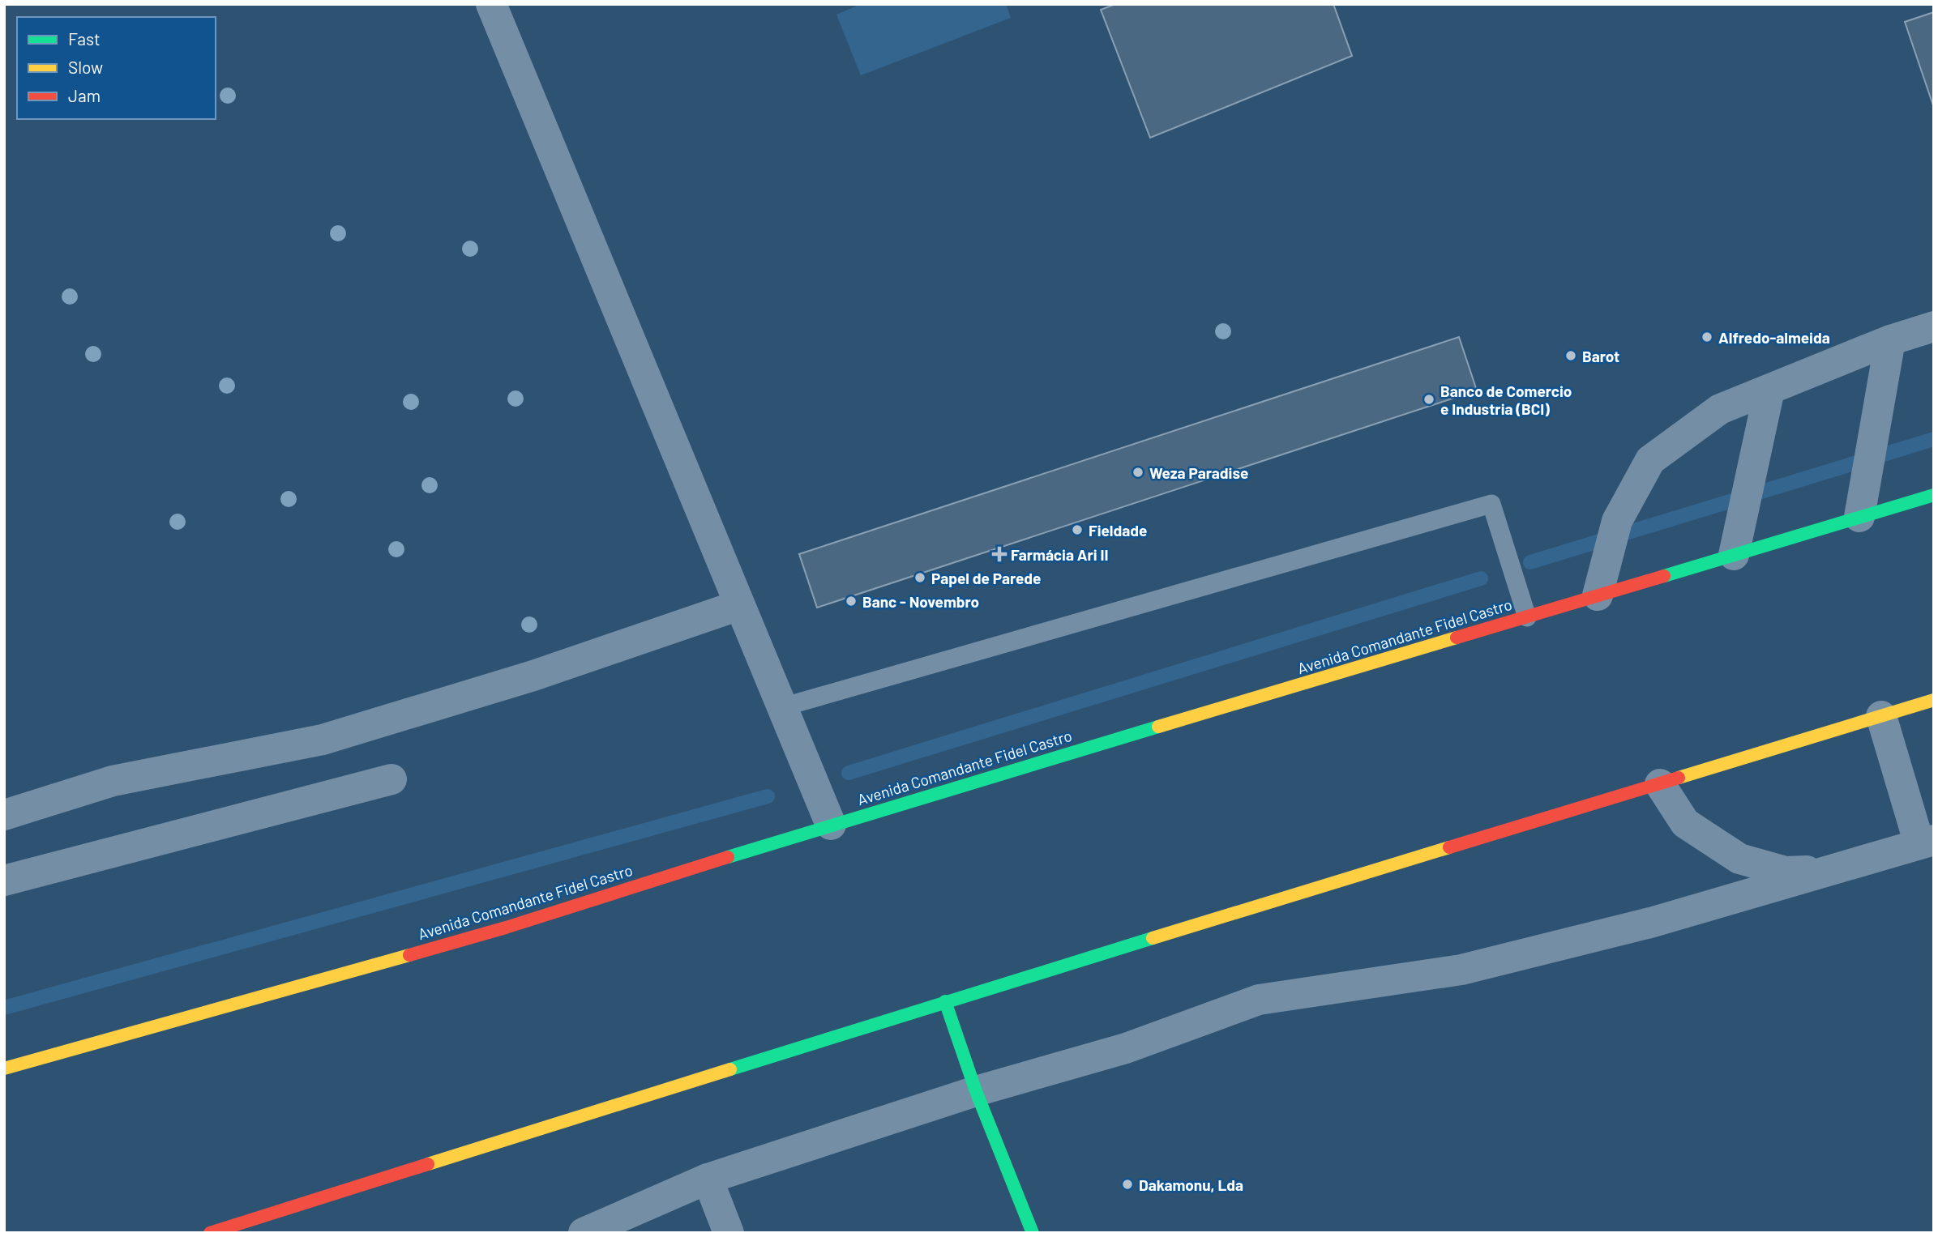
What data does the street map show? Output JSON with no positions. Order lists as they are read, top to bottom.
{
  "streets": {
    "main road": ["Avenida Comandante Fidel Castro"]
  },
  "places": {
    "other": [
      "Alfredo-almeida",
      "Barot",
      "Banco de Comercio e Industria (BCI)",
      "Weza Paradise",
      "Fieldade",
      "Papel de Parede",
      "Banc - Novembro",
      "Dakamonu, Lda"
    ],
    "health": ["Farmácia Ari II"]
  },
  "legend": ["Fast", "Slow", "Jam"]
}
